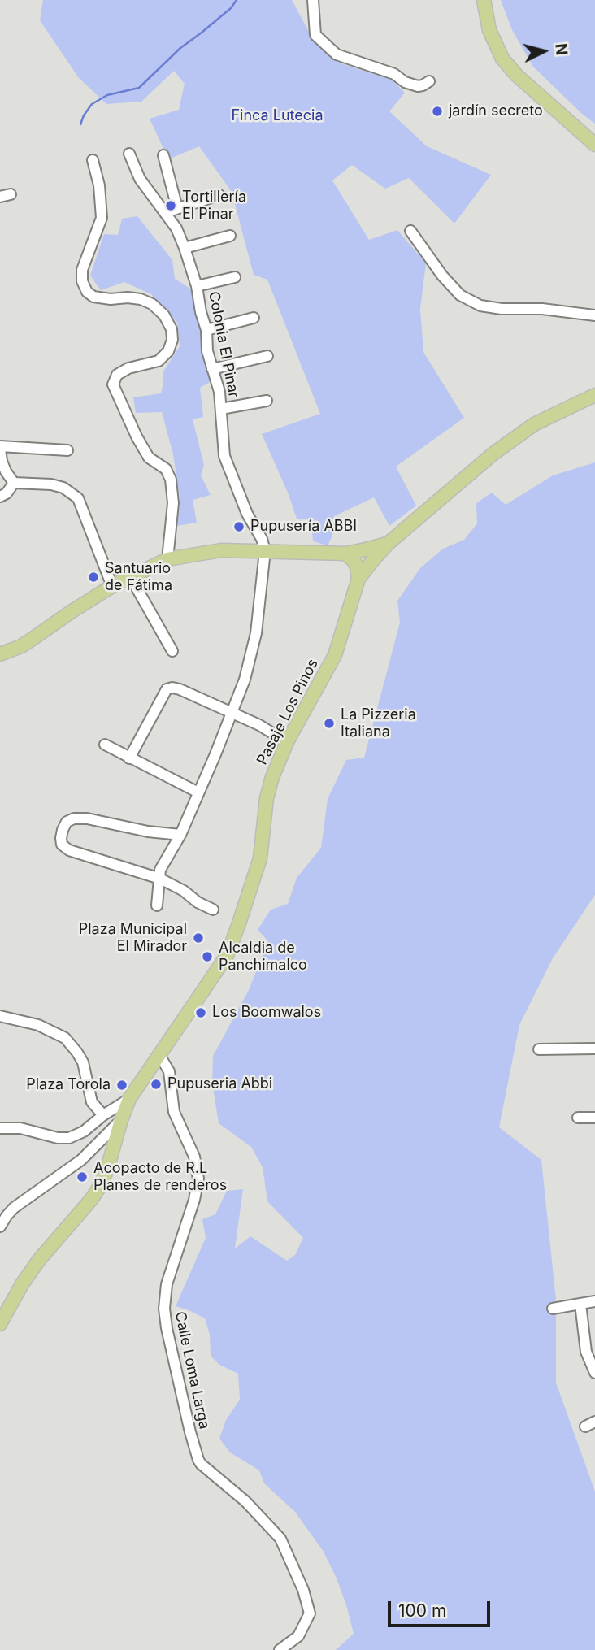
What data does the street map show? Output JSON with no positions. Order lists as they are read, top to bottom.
{
  "streets": {
    "main road": ["Pasaje Los Pinos"],
    "street": ["Colonia El Pinar", "Calle Loma Larga"]
  },
  "crossings": [
    ["Pasaje Los Pinos", "Calle Loma Larga"]
  ],
  "parks": ["Finca Lutecia"],
  "places": [
    "jardín secreto",
    "Tortillería El Pinar",
    "Pupusería ABBI",
    "Santuario de Fátima",
    "La Pizzeria Italiana",
    "Plaza Municipal El Mirador",
    "Alcaldia de Panchimalco",
    "Los Boomwalos",
    "Pupuseria Abbi",
    "Plaza Torola",
    "Acopacto de R.L Planes de renderos"
  ],
  "scale_bar": "100 m",
  "north": "right"
}
